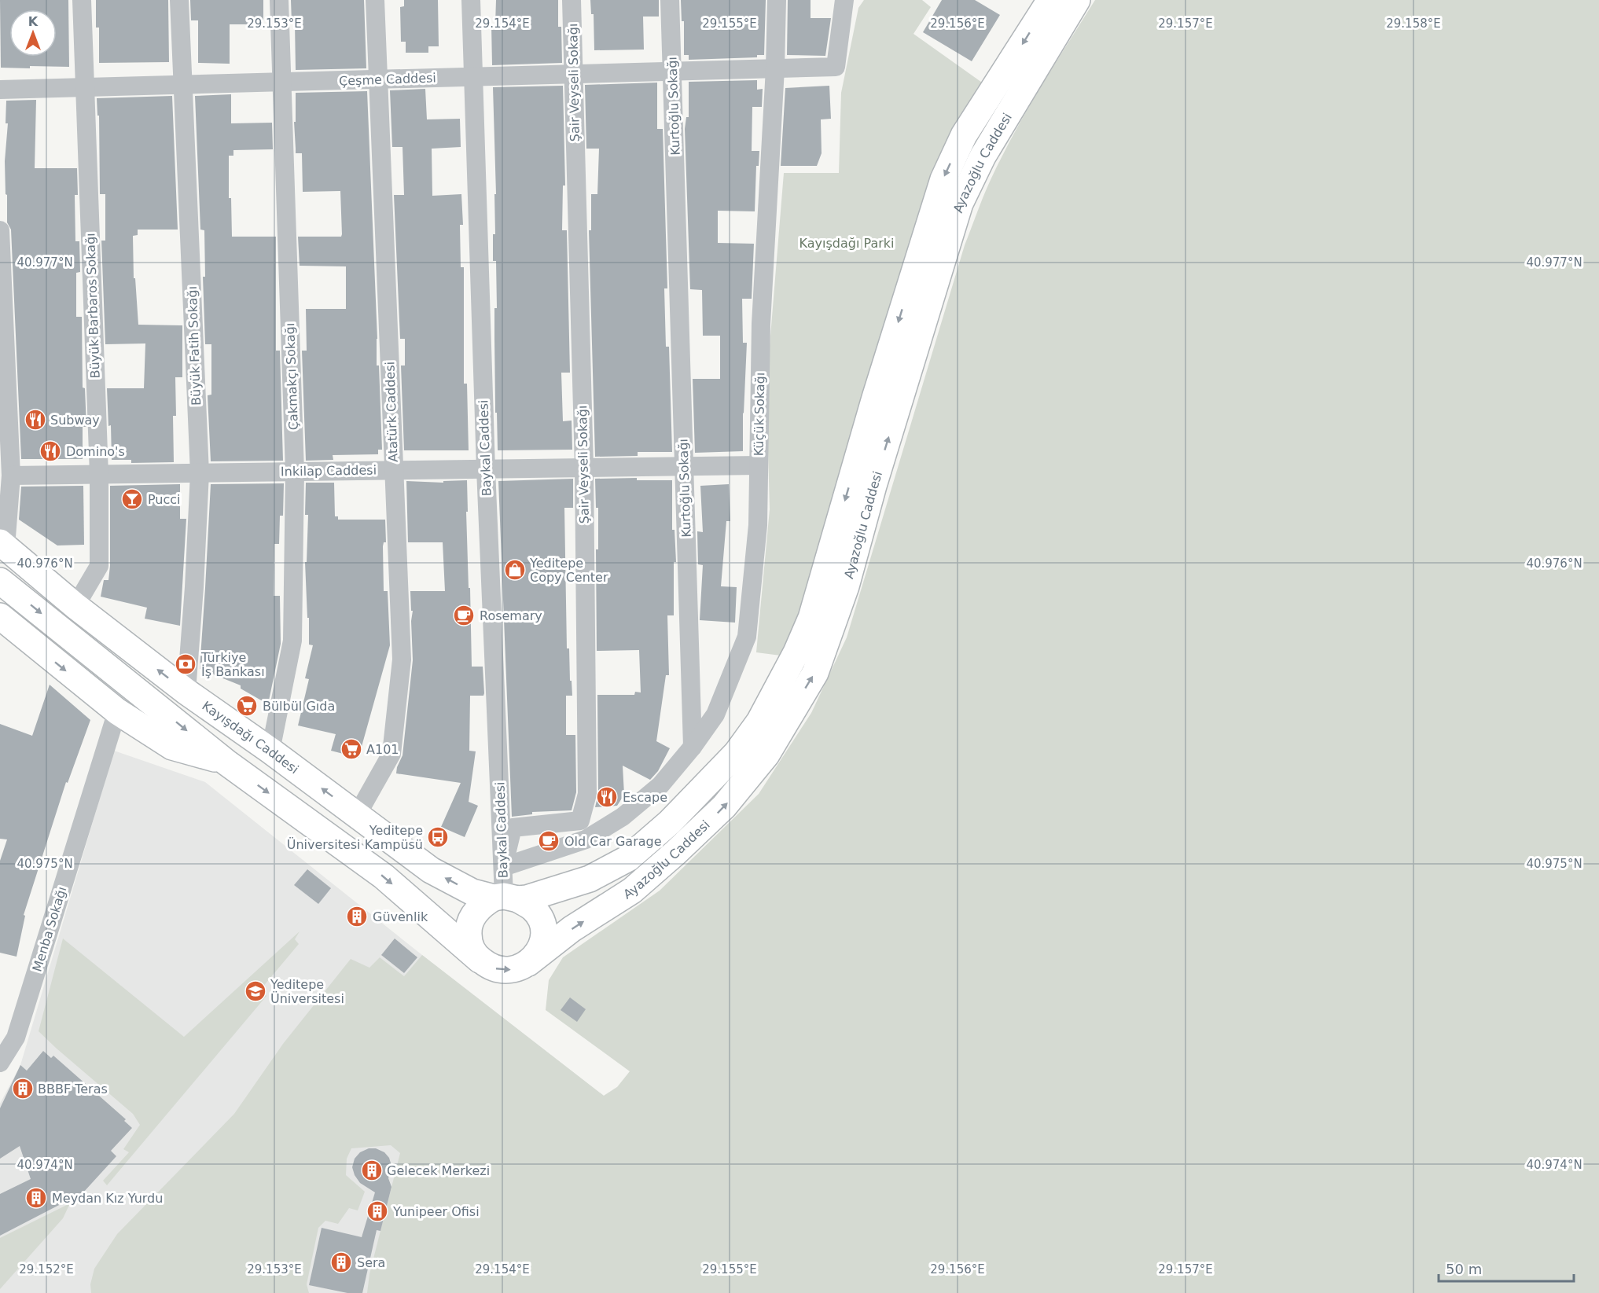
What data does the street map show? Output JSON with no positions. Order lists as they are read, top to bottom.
{
  "streets": {
    "main road": ["Ayazoğlu Caddesi", "Kayışdağı Caddesi"],
    "street": [
      "Çeşme Caddesi",
      "Şair Veyseli Sokağı",
      "Kurtoğlu Sokağı",
      "Büyük Barbaros Sokağı",
      "Büyük Fatih Sokağı",
      "Çakmakçı Sokağı",
      "Atatürk Caddesi",
      "Küçük Sokağı",
      "Baykal Caddesi",
      "Inkilap Caddesi",
      "Menba Sokağı"
    ]
  },
  "crossings": [
    ["Çeşme Caddesi", "Şair Veyseli Sokağı"],
    ["Çeşme Caddesi", "Kurtoğlu Sokağı"],
    ["Çeşme Caddesi", "Büyük Barbaros Sokağı"],
    ["Çeşme Caddesi", "Büyük Fatih Sokağı"],
    ["Çeşme Caddesi", "Çakmakçı Sokağı"],
    ["Çeşme Caddesi", "Atatürk Caddesi"],
    ["Çeşme Caddesi", "Küçük Sokağı"],
    ["Çeşme Caddesi", "Baykal Caddesi"],
    ["Şair Veyseli Sokağı", "Baykal Caddesi"],
    ["Şair Veyseli Sokağı", "Inkilap Caddesi"],
    ["Kurtoğlu Sokağı", "Küçük Sokağı"],
    ["Kurtoğlu Sokağı", "Inkilap Caddesi"],
    ["Ayazoğlu Caddesi", "Baykal Caddesi"],
    ["Ayazoğlu Caddesi", "Kayışdağı Caddesi"],
    ["Büyük Barbaros Sokağı", "Inkilap Caddesi"],
    ["Büyük Barbaros Sokağı", "Kayışdağı Caddesi"],
    ["Büyük Fatih Sokağı", "Inkilap Caddesi"],
    ["Büyük Fatih Sokağı", "Kayışdağı Caddesi"],
    ["Çakmakçı Sokağı", "Inkilap Caddesi"],
    ["Çakmakçı Sokağı", "Kayışdağı Caddesi"],
    ["Atatürk Caddesi", "Inkilap Caddesi"],
    ["Atatürk Caddesi", "Kayışdağı Caddesi"],
    ["Küçük Sokağı", "Inkilap Caddesi"],
    ["Baykal Caddesi", "Inkilap Caddesi"],
    ["Baykal Caddesi", "Kayışdağı Caddesi"]
  ],
  "parks": ["Kayışdağı Parki"],
  "places": {
    "restaurant": ["Subway", "Domino's", "Escape"],
    "bar": ["Pucci"],
    "shop": ["Yeditepe Copy Center"],
    "cafe": ["Rosemary", "Old Car Garage"],
    "bank": ["Türkiye İş Bankası"],
    "supermarket": ["Bülbül Gıda", "A101"],
    "bus stop": ["Yeditepe Üniversitesi Kampüsü"],
    "building": [
      "Güvenlik",
      "BBBF Teras",
      "Gelecek Merkezi",
      "Meydan Kız Yurdu",
      "Yunipeer Ofisi",
      "Sera"
    ],
    "school or university": ["Yeditepe Üniversitesi"]
  },
  "scale_bar": "50 m",
  "north": "top",
  "coordinates": [
    "29.153°E",
    "29.154°E",
    "29.155°E",
    "29.156°E",
    "29.157°E",
    "29.158°E",
    "40.977°N",
    "40.976°N",
    "40.975°N",
    "40.974°N",
    "29.152°E"
  ]
}
